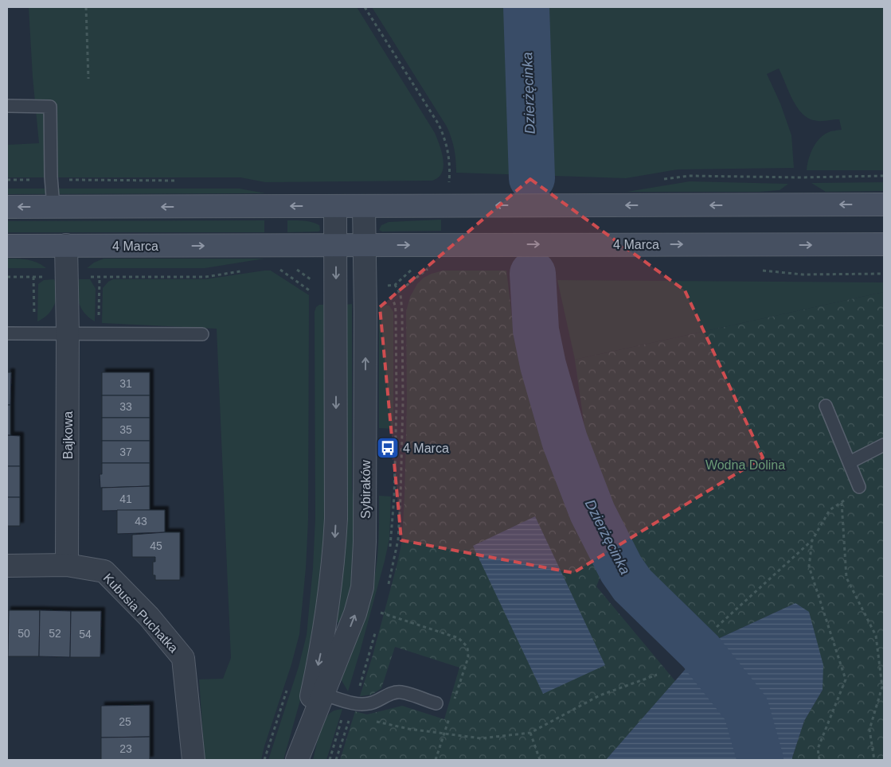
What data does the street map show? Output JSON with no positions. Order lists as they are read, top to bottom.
{
  "streets": {
    "main road": ["4 Marca"],
    "street": ["Bajkowa", "Sybiraków", "Kubusia Puchatka"]
  },
  "crossings": [
    ["4 Marca", "Bajkowa"],
    ["4 Marca", "Sybiraków"],
    ["Bajkowa", "Kubusia Puchatka"]
  ],
  "water": ["Dzierżęcinka"],
  "parks": ["Wodna Dolina"],
  "places": {
    "bus stop": ["4 Marca"]
  },
  "house_numbers": [
    "31",
    "33",
    "35",
    "37",
    "41",
    "43",
    "45",
    "50",
    "52",
    "54",
    "25",
    "23"
  ]
}
